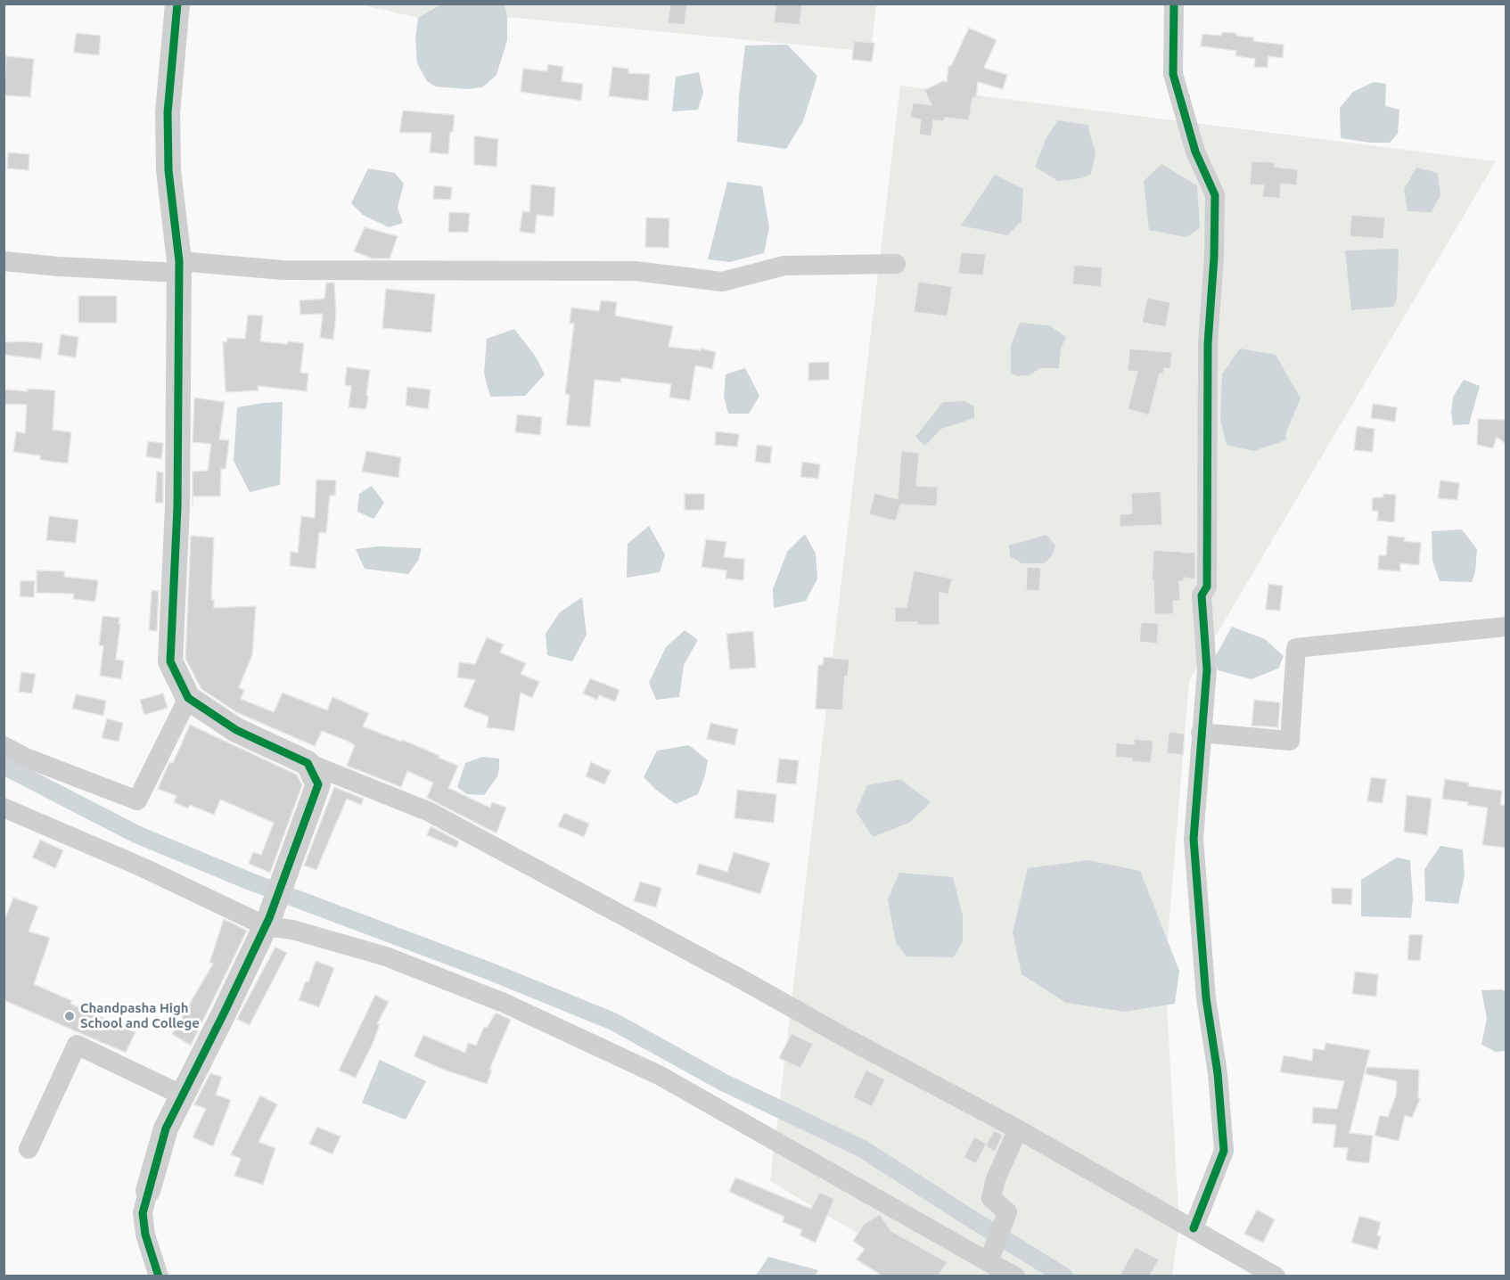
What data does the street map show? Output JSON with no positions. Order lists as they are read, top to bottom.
{
  "places": ["Chandpasha High School and College"]
}
